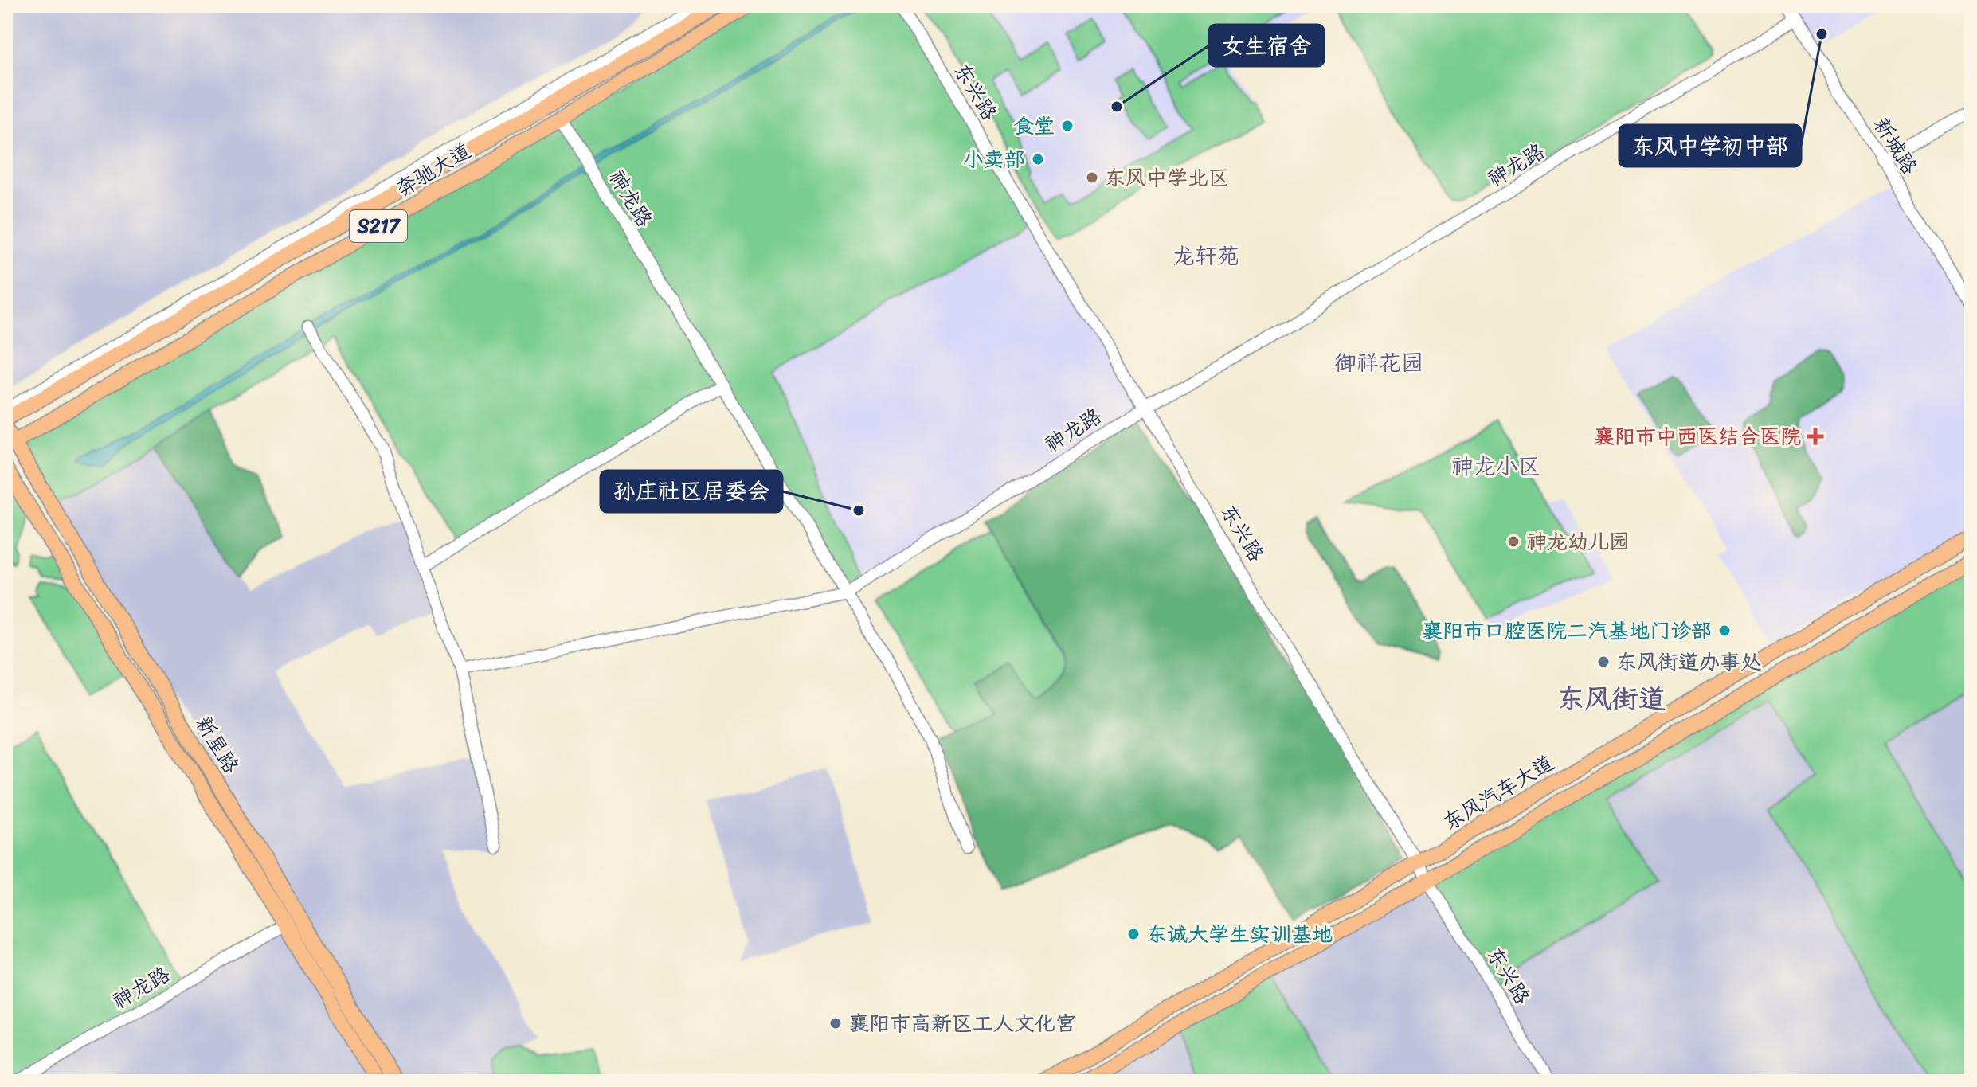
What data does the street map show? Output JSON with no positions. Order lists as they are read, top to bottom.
{
  "streets": {
    "main road": [
      "奔驰大道",
      "S217",
      "新星路",
      "东风汽车大道"
    ],
    "street": ["东兴路", "新城路", "神龙路"]
  },
  "crossings": [
    ["东兴路", "神龙路"],
    ["东兴路", "东风汽车大道"],
    ["新城路", "神龙路"],
    ["神龙路", "奔驰大道"],
    ["神龙路", "新星路"],
    ["奔驰大道", "新星路"]
  ],
  "districts": [
    "龙轩苑",
    "御祥花园",
    "神龙小区",
    "东风街道"
  ],
  "places": {
    "other": [
      "东风中学初中部",
      "女生宿舍",
      "食堂",
      "小卖部",
      "东风中学北区",
      "孙庄社区居委会",
      "神龙幼儿园",
      "襄阳市口腔医院二汽基地门诊部",
      "东风街道办事处",
      "东诚大学生实训基地",
      "襄阳市高新区工人文化宫"
    ],
    "health": ["襄阳市中西医结合医院"]
  }
}
